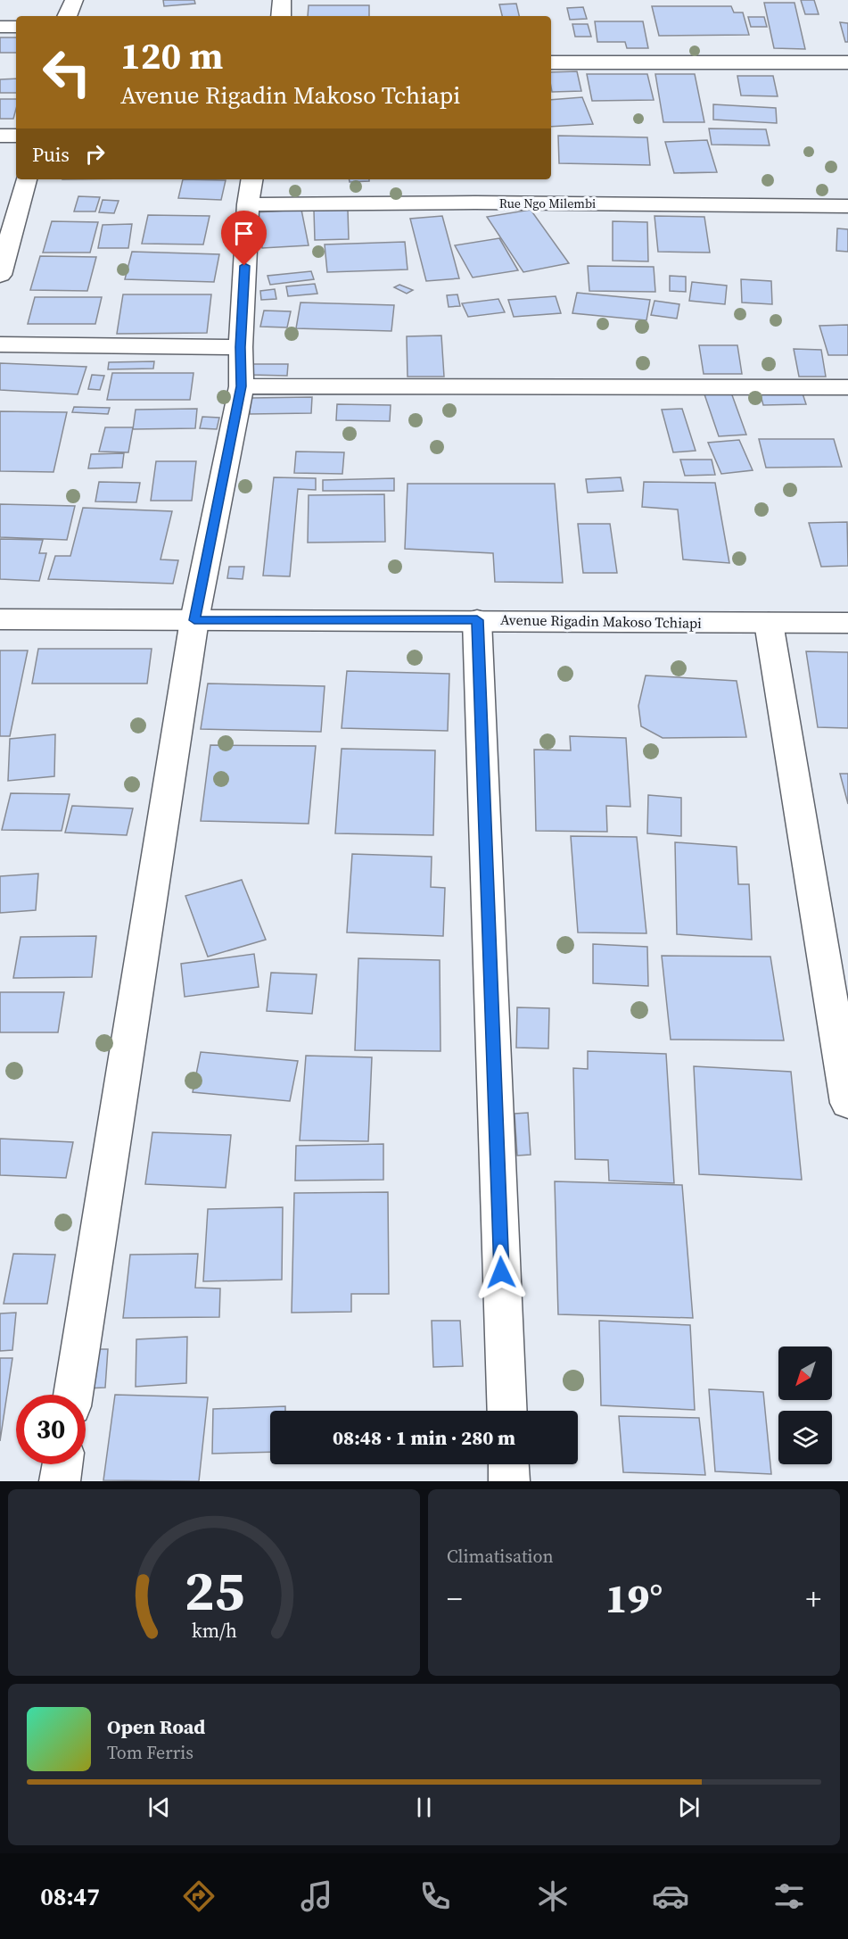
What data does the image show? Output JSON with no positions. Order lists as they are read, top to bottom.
{
  "streets": {
    "street": ["Rue Ngo Milembi", "Avenue Rigadin Makoso Tchiapi"]
  },
  "north": "bottom left",
  "page": {
    "turn": ["120 m", "Avenue Rigadin Makoso Tchiapi"],
    "then": "Puis",
    "limit": "30",
    "trip": "08:48 · 1 min · 280 m",
    "tile": "Climatisation",
    "heat": ["−", "19°", "+"],
    "song": ["Open Road", "Tom Ferris"],
    "tabs": "08:47",
    "gauge": ["25", "km/h"]
  }
}
